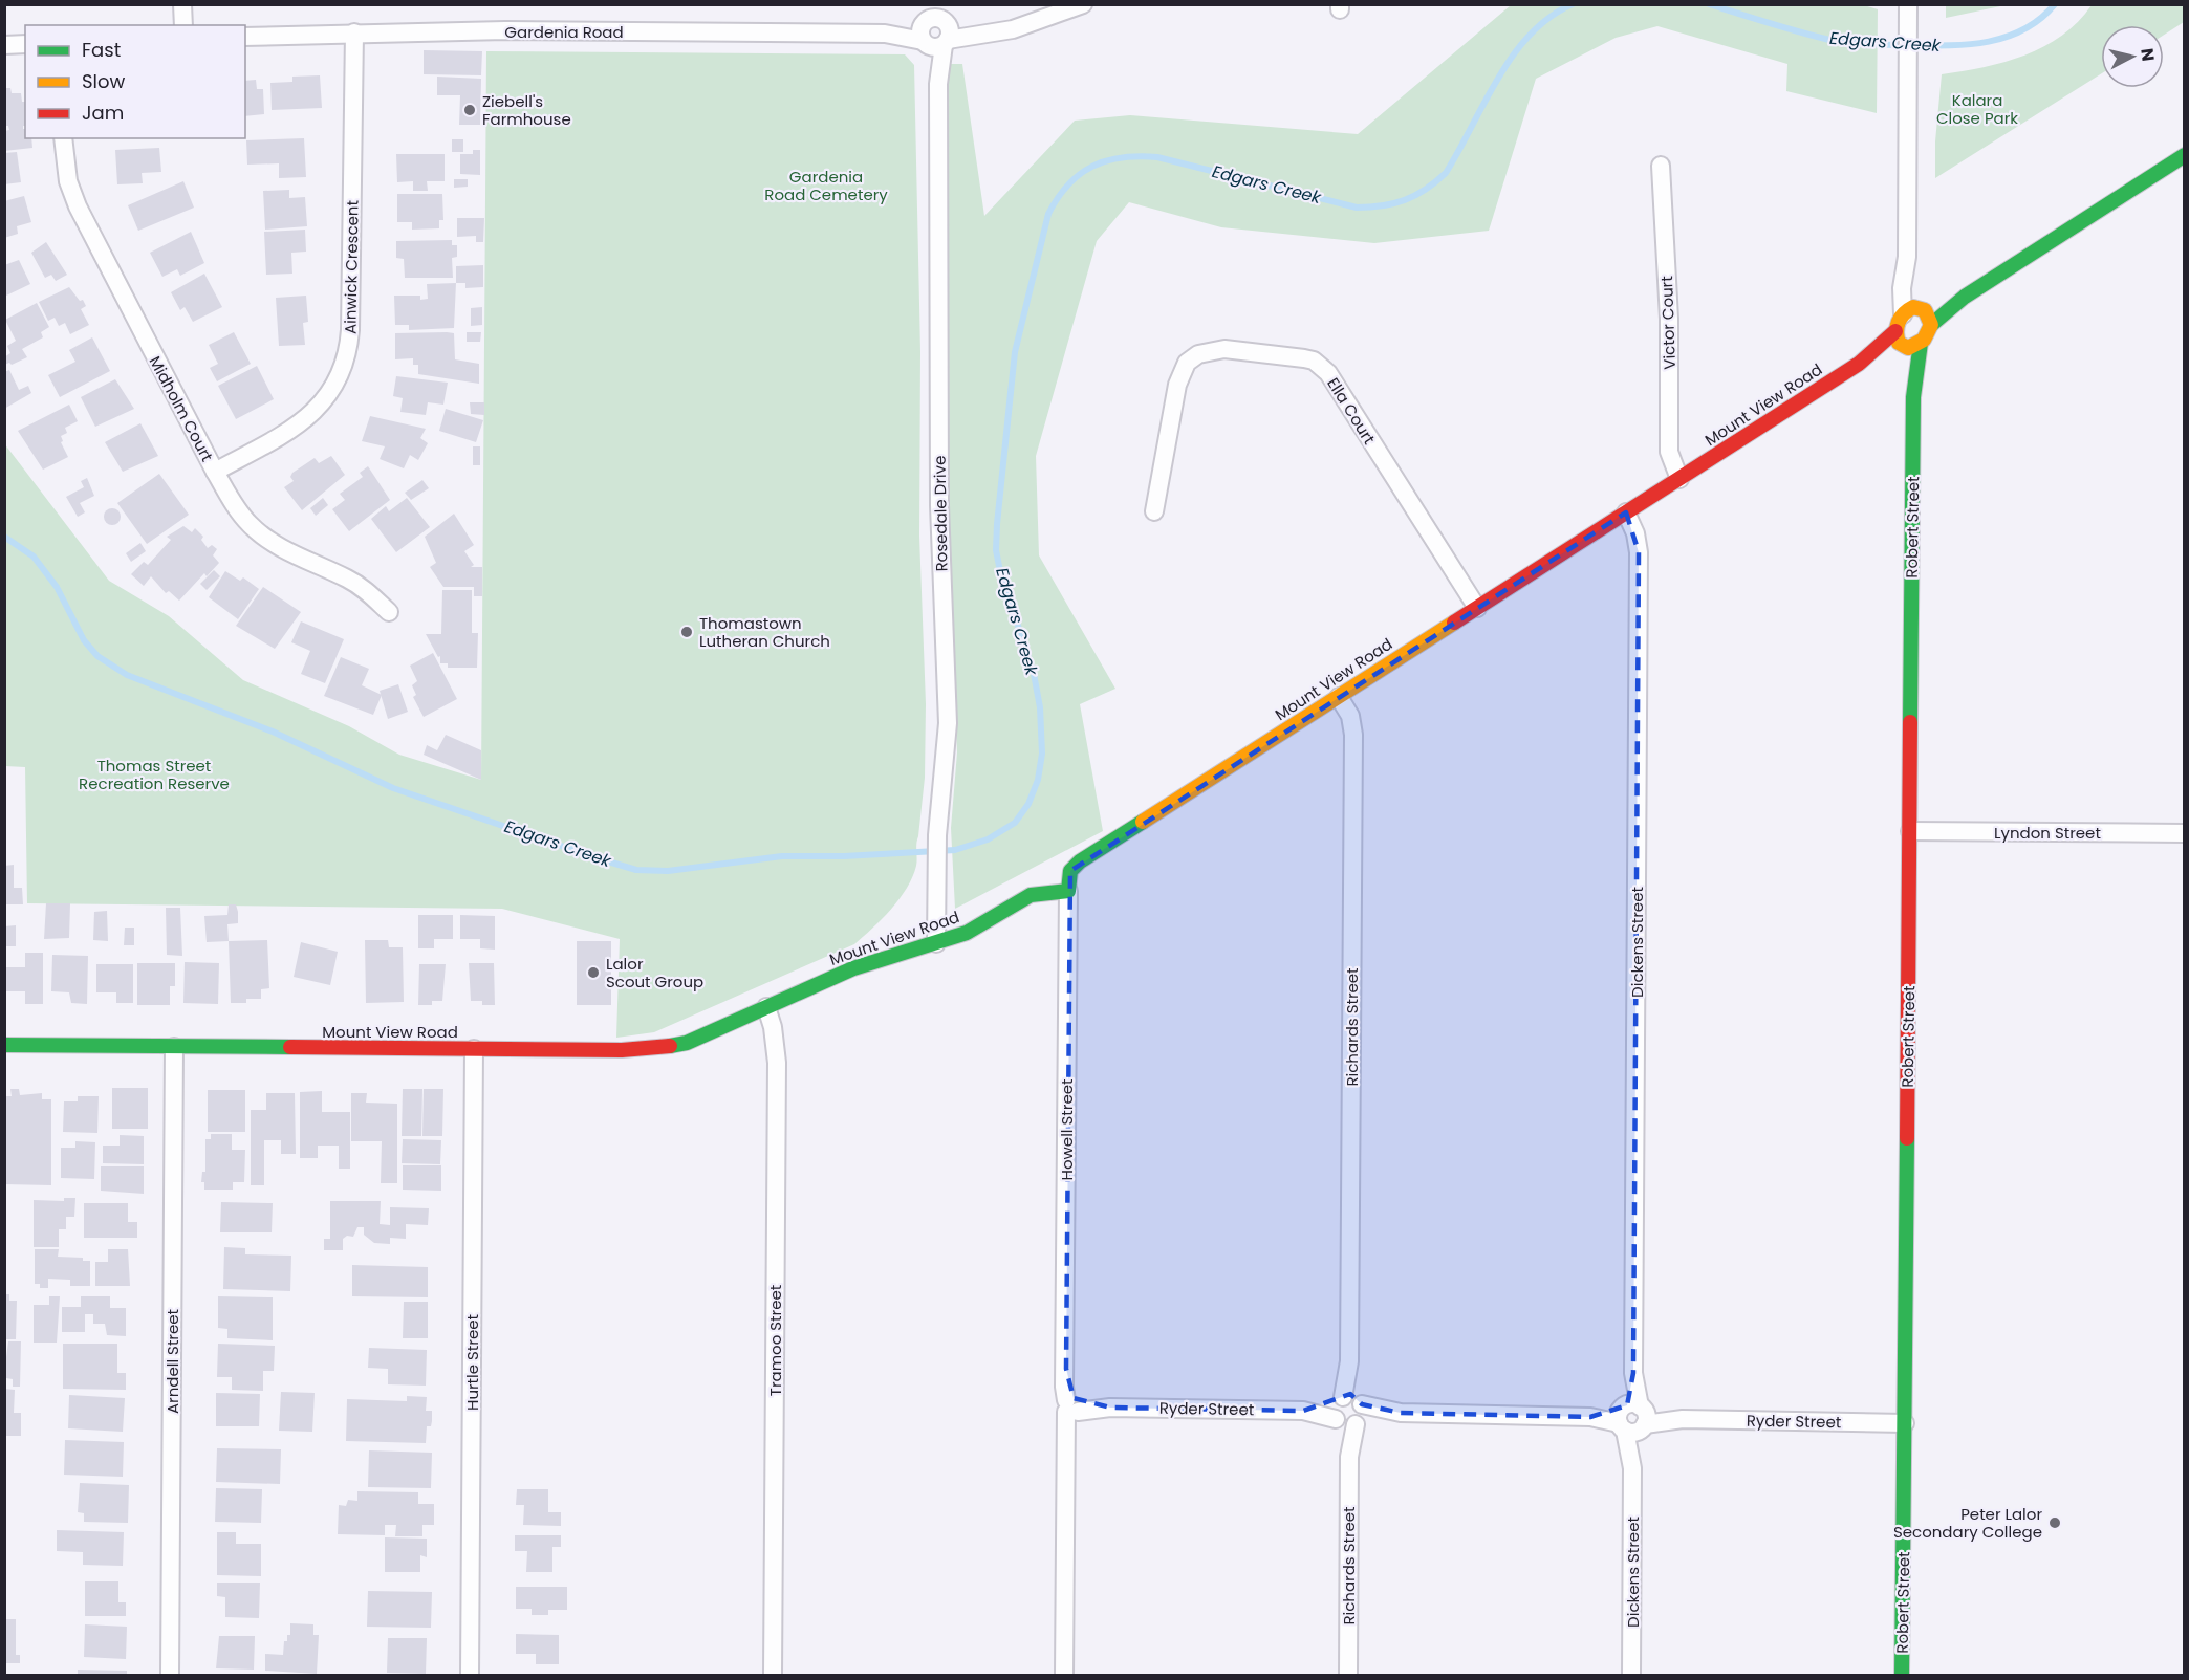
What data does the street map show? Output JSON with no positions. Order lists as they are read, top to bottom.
{
  "streets": {
    "street": [
      "Gardenia Road",
      "Ainwick Crescent",
      "Victor Court",
      "Mount View Road",
      "Midholm Court",
      "Ella Court",
      "Rosedale Drive",
      "Robert Street",
      "Lyndon Street",
      "Dickens Street",
      "Richards Street",
      "Howell Street",
      "Tramoo Street",
      "Arndell Street",
      "Hurtle Street",
      "Ryder Street"
    ]
  },
  "crossings": [
    ["Gardenia Road", "Ainwick Crescent"],
    ["Gardenia Road", "Rosedale Drive"],
    ["Ainwick Crescent", "Midholm Court"],
    ["Victor Court", "Mount View Road"],
    ["Mount View Road", "Ella Court"],
    ["Mount View Road", "Rosedale Drive"],
    ["Mount View Road", "Robert Street"],
    ["Mount View Road", "Dickens Street"],
    ["Mount View Road", "Richards Street"],
    ["Mount View Road", "Howell Street"],
    ["Mount View Road", "Tramoo Street"],
    ["Mount View Road", "Arndell Street"],
    ["Mount View Road", "Hurtle Street"],
    ["Robert Street", "Lyndon Street"],
    ["Robert Street", "Ryder Street"],
    ["Dickens Street", "Ryder Street"],
    ["Richards Street", "Ryder Street"],
    ["Howell Street", "Ryder Street"]
  ],
  "water": ["Edgars Creek"],
  "parks": ["Kalara Close Park", "Gardenia Road Cemetery", "Thomas Street Recreation Reserve"],
  "places": [
    "Ziebell's Farmhouse",
    "Thomastown Lutheran Church",
    "Lalor Scout Group",
    "Peter Lalor Secondary College"
  ],
  "legend": ["Fast", "Slow", "Jam"],
  "north": "right"
}
